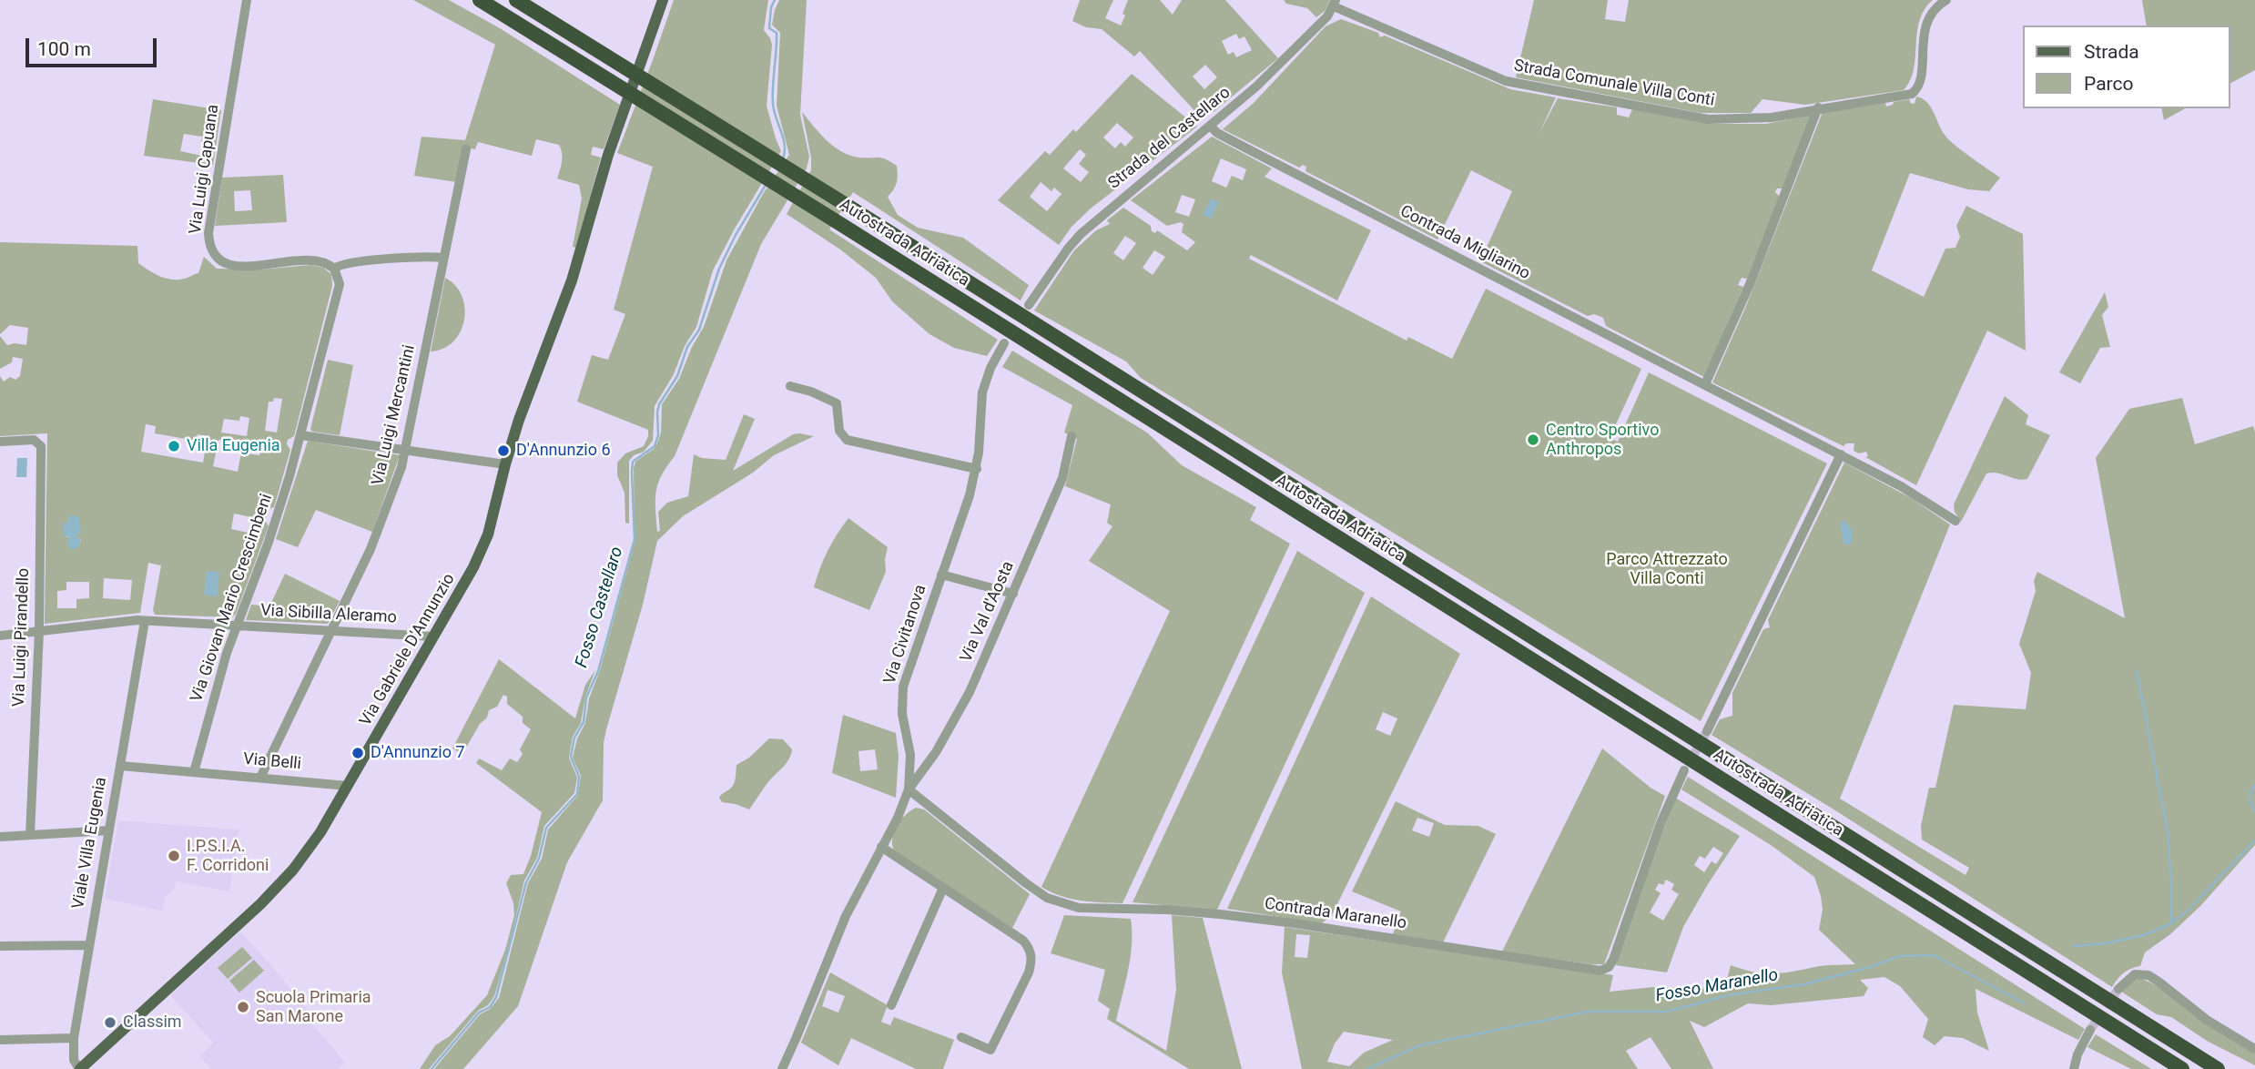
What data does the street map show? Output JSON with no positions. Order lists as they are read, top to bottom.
{
  "streets": {
    "highway": ["Autostrada Adriatica"],
    "main road": ["Via Gabriele D'Annunzio"],
    "street": [
      "Strada Comunale Villa Conti",
      "Strada del Castellaro",
      "Via Luigi Capuana",
      "Contrada Migliarino",
      "Via Luigi Mercantini",
      "Via Giovan Mario Crescimbeni",
      "Via Val d'Aosta",
      "Via Sibilla Aleramo",
      "Via Civitanova",
      "Via Luigi Pirandello",
      "Via Belli",
      "Viale Villa Eugenia",
      "Contrada Maranello"
    ]
  },
  "crossings": [
    ["Strada Comunale Villa Conti", "Strada del Castellaro"],
    ["Strada del Castellaro", "Contrada Migliarino"],
    ["Via Luigi Capuana", "Via Luigi Mercantini"],
    ["Via Luigi Mercantini", "Via Sibilla Aleramo"],
    ["Via Luigi Mercantini", "Via Belli"],
    ["Via Giovan Mario Crescimbeni", "Via Sibilla Aleramo"],
    ["Via Giovan Mario Crescimbeni", "Via Belli"],
    ["Via Val d'Aosta", "Via Civitanova"],
    ["Via Val d'Aosta", "Contrada Maranello"],
    ["Via Sibilla Aleramo", "Via Luigi Pirandello"],
    ["Via Sibilla Aleramo", "Via Gabriele D'Annunzio"],
    ["Via Sibilla Aleramo", "Viale Villa Eugenia"],
    ["Via Civitanova", "Contrada Maranello"],
    ["Via Gabriele D'Annunzio", "Via Belli"],
    ["Via Gabriele D'Annunzio", "Viale Villa Eugenia"],
    ["Via Belli", "Viale Villa Eugenia"]
  ],
  "water": ["Fosso Castellaro", "Fosso Maranello"],
  "parks": ["Parco Attrezzato Villa Conti"],
  "places": [
    "Centro Sportivo Anthropos",
    "Villa Eugenia",
    "D'Annunzio 6",
    "D'Annunzio 7",
    "I.P.S.I.A. F. Corridoni",
    "Scuola Primaria San Marone",
    "Classim"
  ],
  "legend": ["Strada", "Parco"],
  "scale_bar": "100 m"
}
